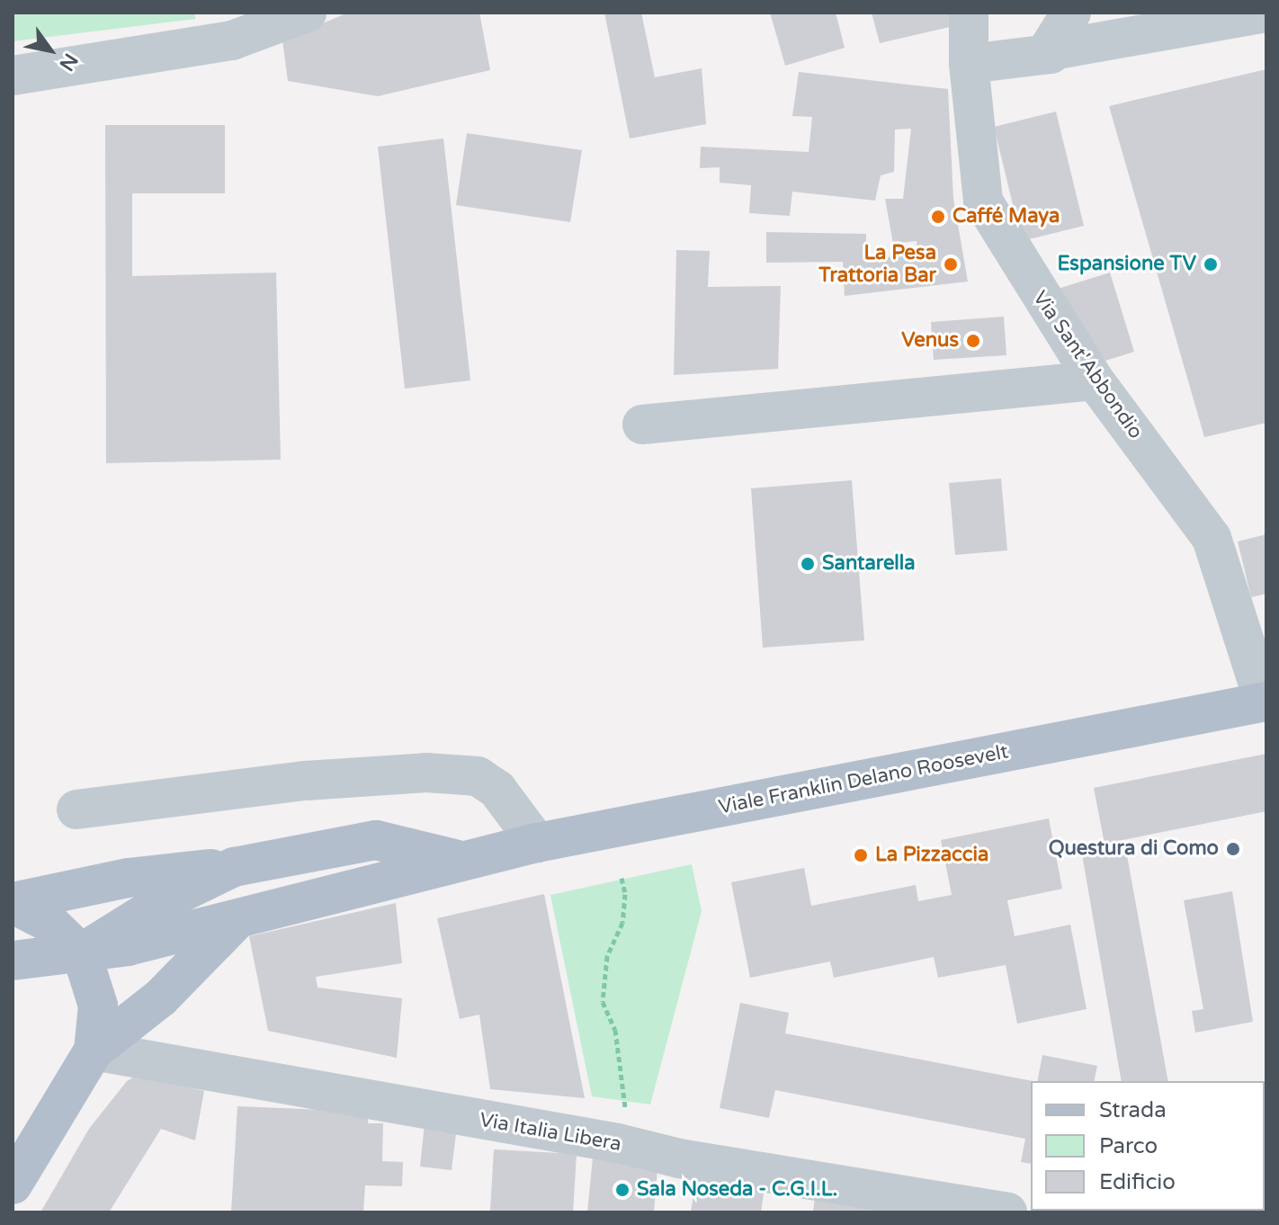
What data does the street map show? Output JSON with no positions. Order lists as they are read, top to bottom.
{
  "streets": {
    "main road": ["Viale Franklin Delano Roosevelt"],
    "street": ["Via Sant'Abbondio", "Via Italia Libera"]
  },
  "crossings": [
    ["Via Sant'Abbondio", "Viale Franklin Delano Roosevelt"]
  ],
  "places": [
    "Caffé Maya",
    "La Pesa Trattoria Bar",
    "Espansione TV",
    "Venus",
    "Santarella",
    "Questura di Como",
    "La Pizzaccia",
    "Sala Noseda - C.G.I.L."
  ],
  "legend": ["Strada", "Parco", "Edificio"],
  "north": "bottom right"
}
